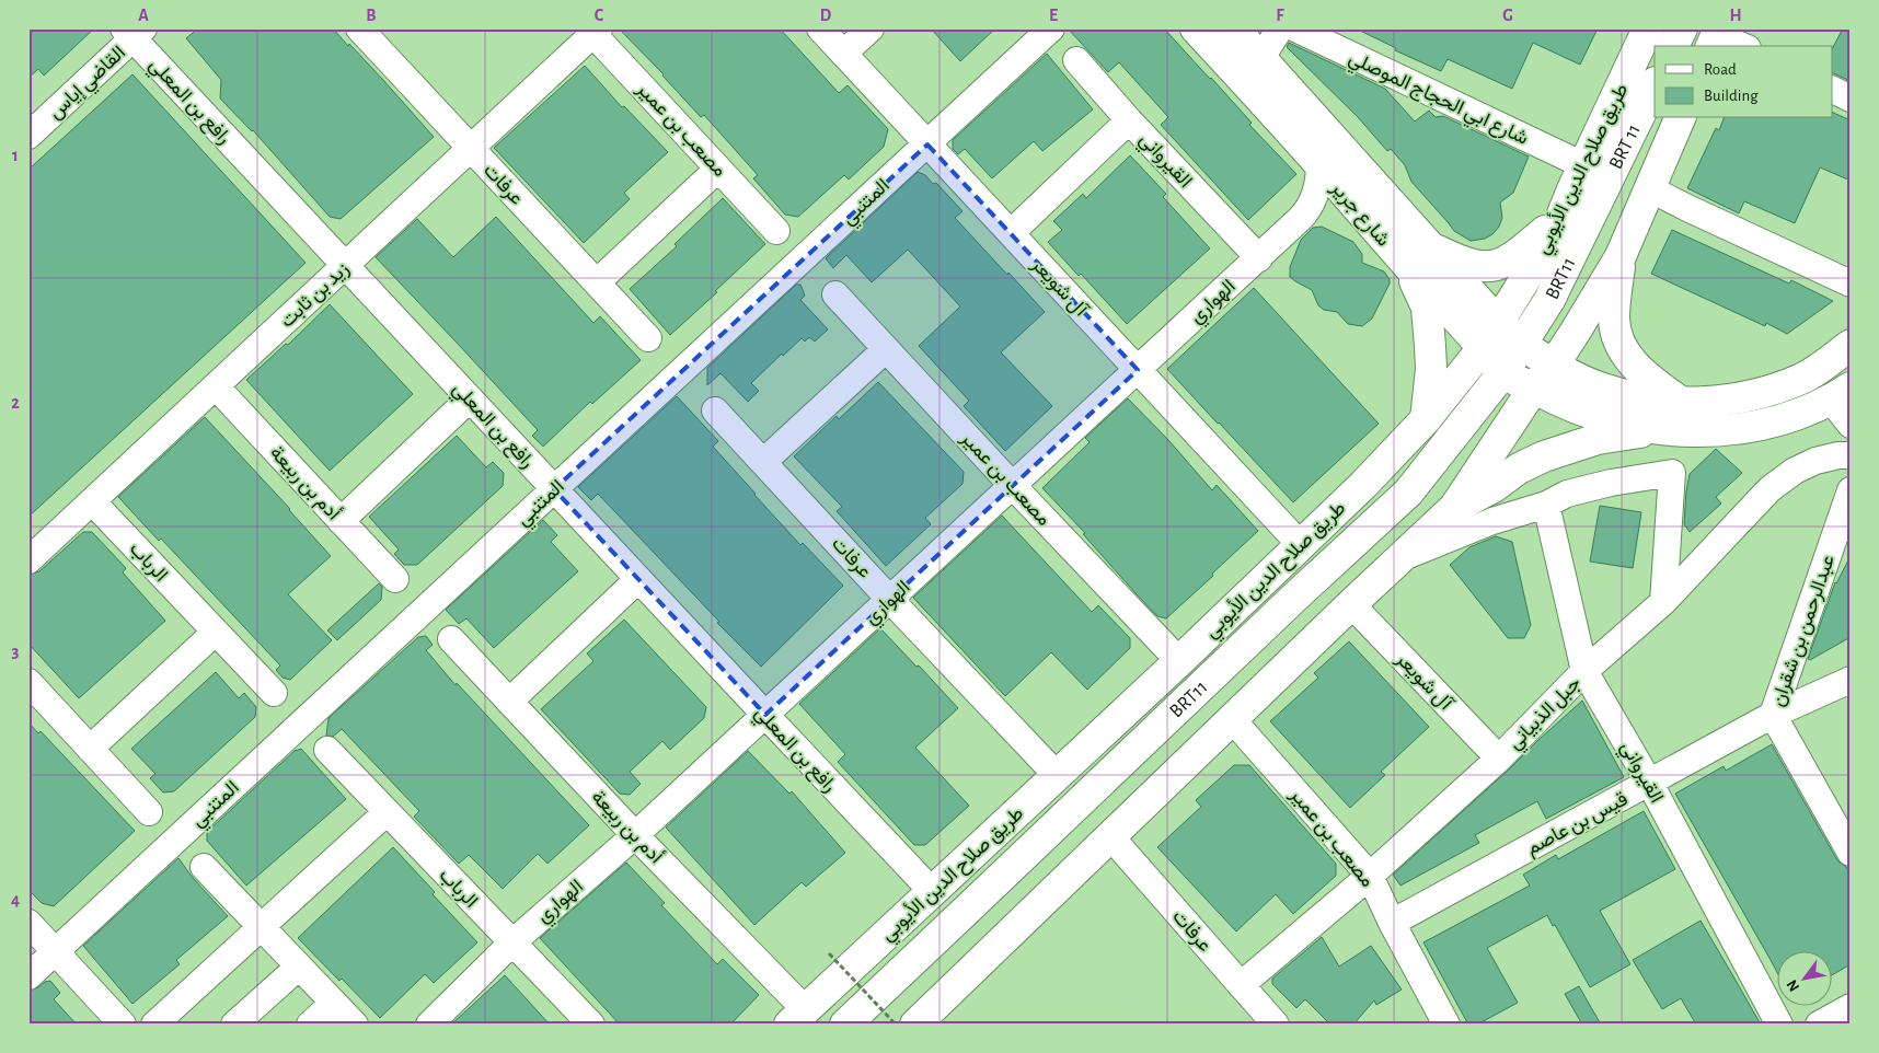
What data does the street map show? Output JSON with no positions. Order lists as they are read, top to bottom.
{
  "streets": {
    "main road": [
      "BRT 11",
      "طريق صلاح الدين الأيوبي",
      "شارع جرير",
      "BRT11"
    ],
    "street": [
      "القاضي إياس",
      "شارع ابي الحجاج الموصلي",
      "رافع بن المعلي",
      "مصعب بن عمير",
      "القيرواني",
      "عرفات",
      "المتنبي",
      "آل شويعر",
      "زيد بن ثابت",
      "الهواري",
      "أدم بن ربيعة",
      "الرباب",
      "عبدالرحمن بن شقران",
      "جبل الذبياني",
      "قيس بن عاصم"
    ]
  },
  "crossings": [
    ["القاضي إياس", "رافع بن المعلي"],
    ["شارع ابي الحجاج الموصلي", "طريق صلاح الدين الأيوبي"],
    ["رافع بن المعلي", "طريق صلاح الدين الأيوبي"],
    ["رافع بن المعلي", "المتنبي"],
    ["رافع بن المعلي", "زيد بن ثابت"],
    ["رافع بن المعلي", "الهواري"],
    ["مصعب بن عمير", "طريق صلاح الدين الأيوبي"],
    ["مصعب بن عمير", "زيد بن ثابت"],
    ["مصعب بن عمير", "الهواري"],
    ["مصعب بن عمير", "جبل الذبياني"],
    ["مصعب بن عمير", "قيس بن عاصم"],
    ["BRT 11", "BRT11"],
    ["القيرواني", "الهواري"],
    ["القيرواني", "جبل الذبياني"],
    ["القيرواني", "قيس بن عاصم"],
    ["طريق صلاح الدين الأيوبي", "عرفات"],
    ["طريق صلاح الدين الأيوبي", "شارع جرير"],
    ["طريق صلاح الدين الأيوبي", "آل شويعر"],
    ["طريق صلاح الدين الأيوبي", "أدم بن ربيعة"],
    ["عرفات", "زيد بن ثابت"],
    ["عرفات", "الهواري"],
    ["عرفات", "جبل الذبياني"],
    ["المتنبي", "آل شويعر"],
    ["شارع جرير", "BRT11"],
    ["شارع جرير", "الهواري"],
    ["آل شويعر", "الهواري"],
    ["آل شويعر", "جبل الذبياني"],
    ["زيد بن ثابت", "أدم بن ربيعة"],
    ["زيد بن ثابت", "الرباب"],
    ["الهواري", "أدم بن ربيعة"],
    ["الهواري", "الرباب"],
    ["عبدالرحمن بن شقران", "قيس بن عاصم"]
  ],
  "legend": ["Road", "Building"],
  "north": "bottom left",
  "grid": {
    "columns": [
      "A",
      "B",
      "C",
      "D",
      "E",
      "F",
      "G",
      "H"
    ],
    "rows": [
      "1",
      "2",
      "3",
      "4"
    ]
  }
}
